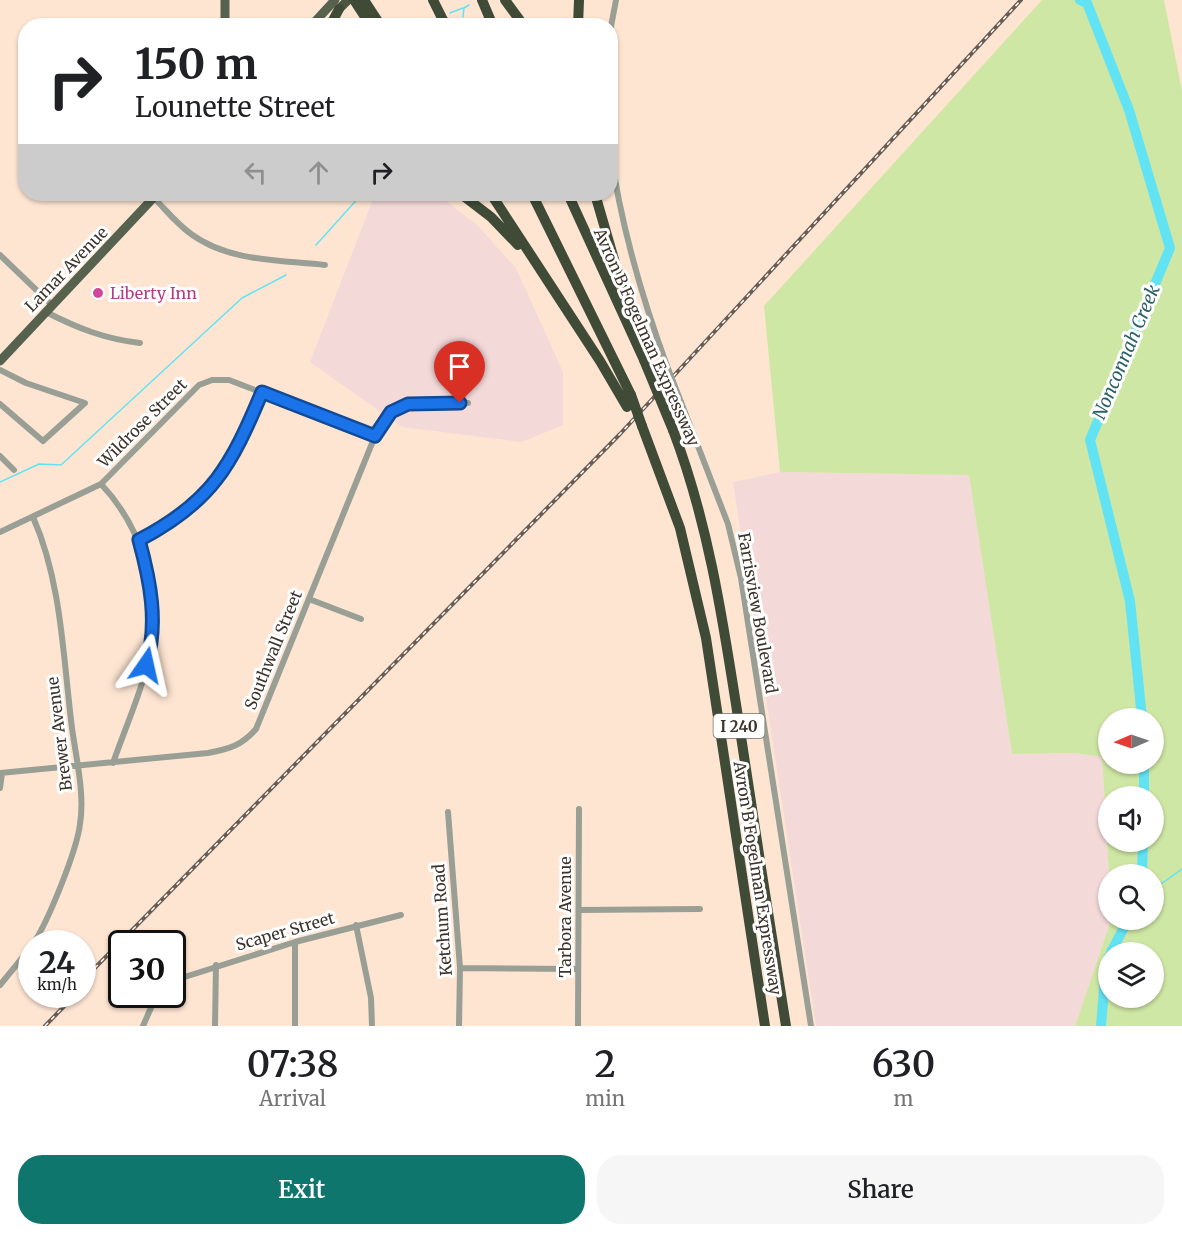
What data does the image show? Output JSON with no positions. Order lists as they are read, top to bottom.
{
  "streets": {
    "highway": ["Avron B Fogelman Expressway", "I 240"],
    "main road": ["Lamar Avenue"],
    "street": [
      "Wildrose Street",
      "Farrisview Boulevard",
      "Southwall Street",
      "Brewer Avenue",
      "Tarbora Avenue",
      "Ketchum Road",
      "Scaper Street"
    ]
  },
  "crossings": [
    ["Wildrose Street", "Southwall Street"],
    ["Wildrose Street", "Brewer Avenue"],
    ["Southwall Street", "Brewer Avenue"]
  ],
  "water": ["Nonconnah Creek"],
  "places": ["Liberty Inn"],
  "north": "left",
  "page": {
    "turn": ["150 m", "Lounette Street"],
    "speed": "24 km/h",
    "limit": "30",
    "eta": [
      "07:38",
      "Arrival",
      "2",
      "min",
      "630",
      "m"
    ],
    "buttons": ["Exit", "Share"]
  }
}
